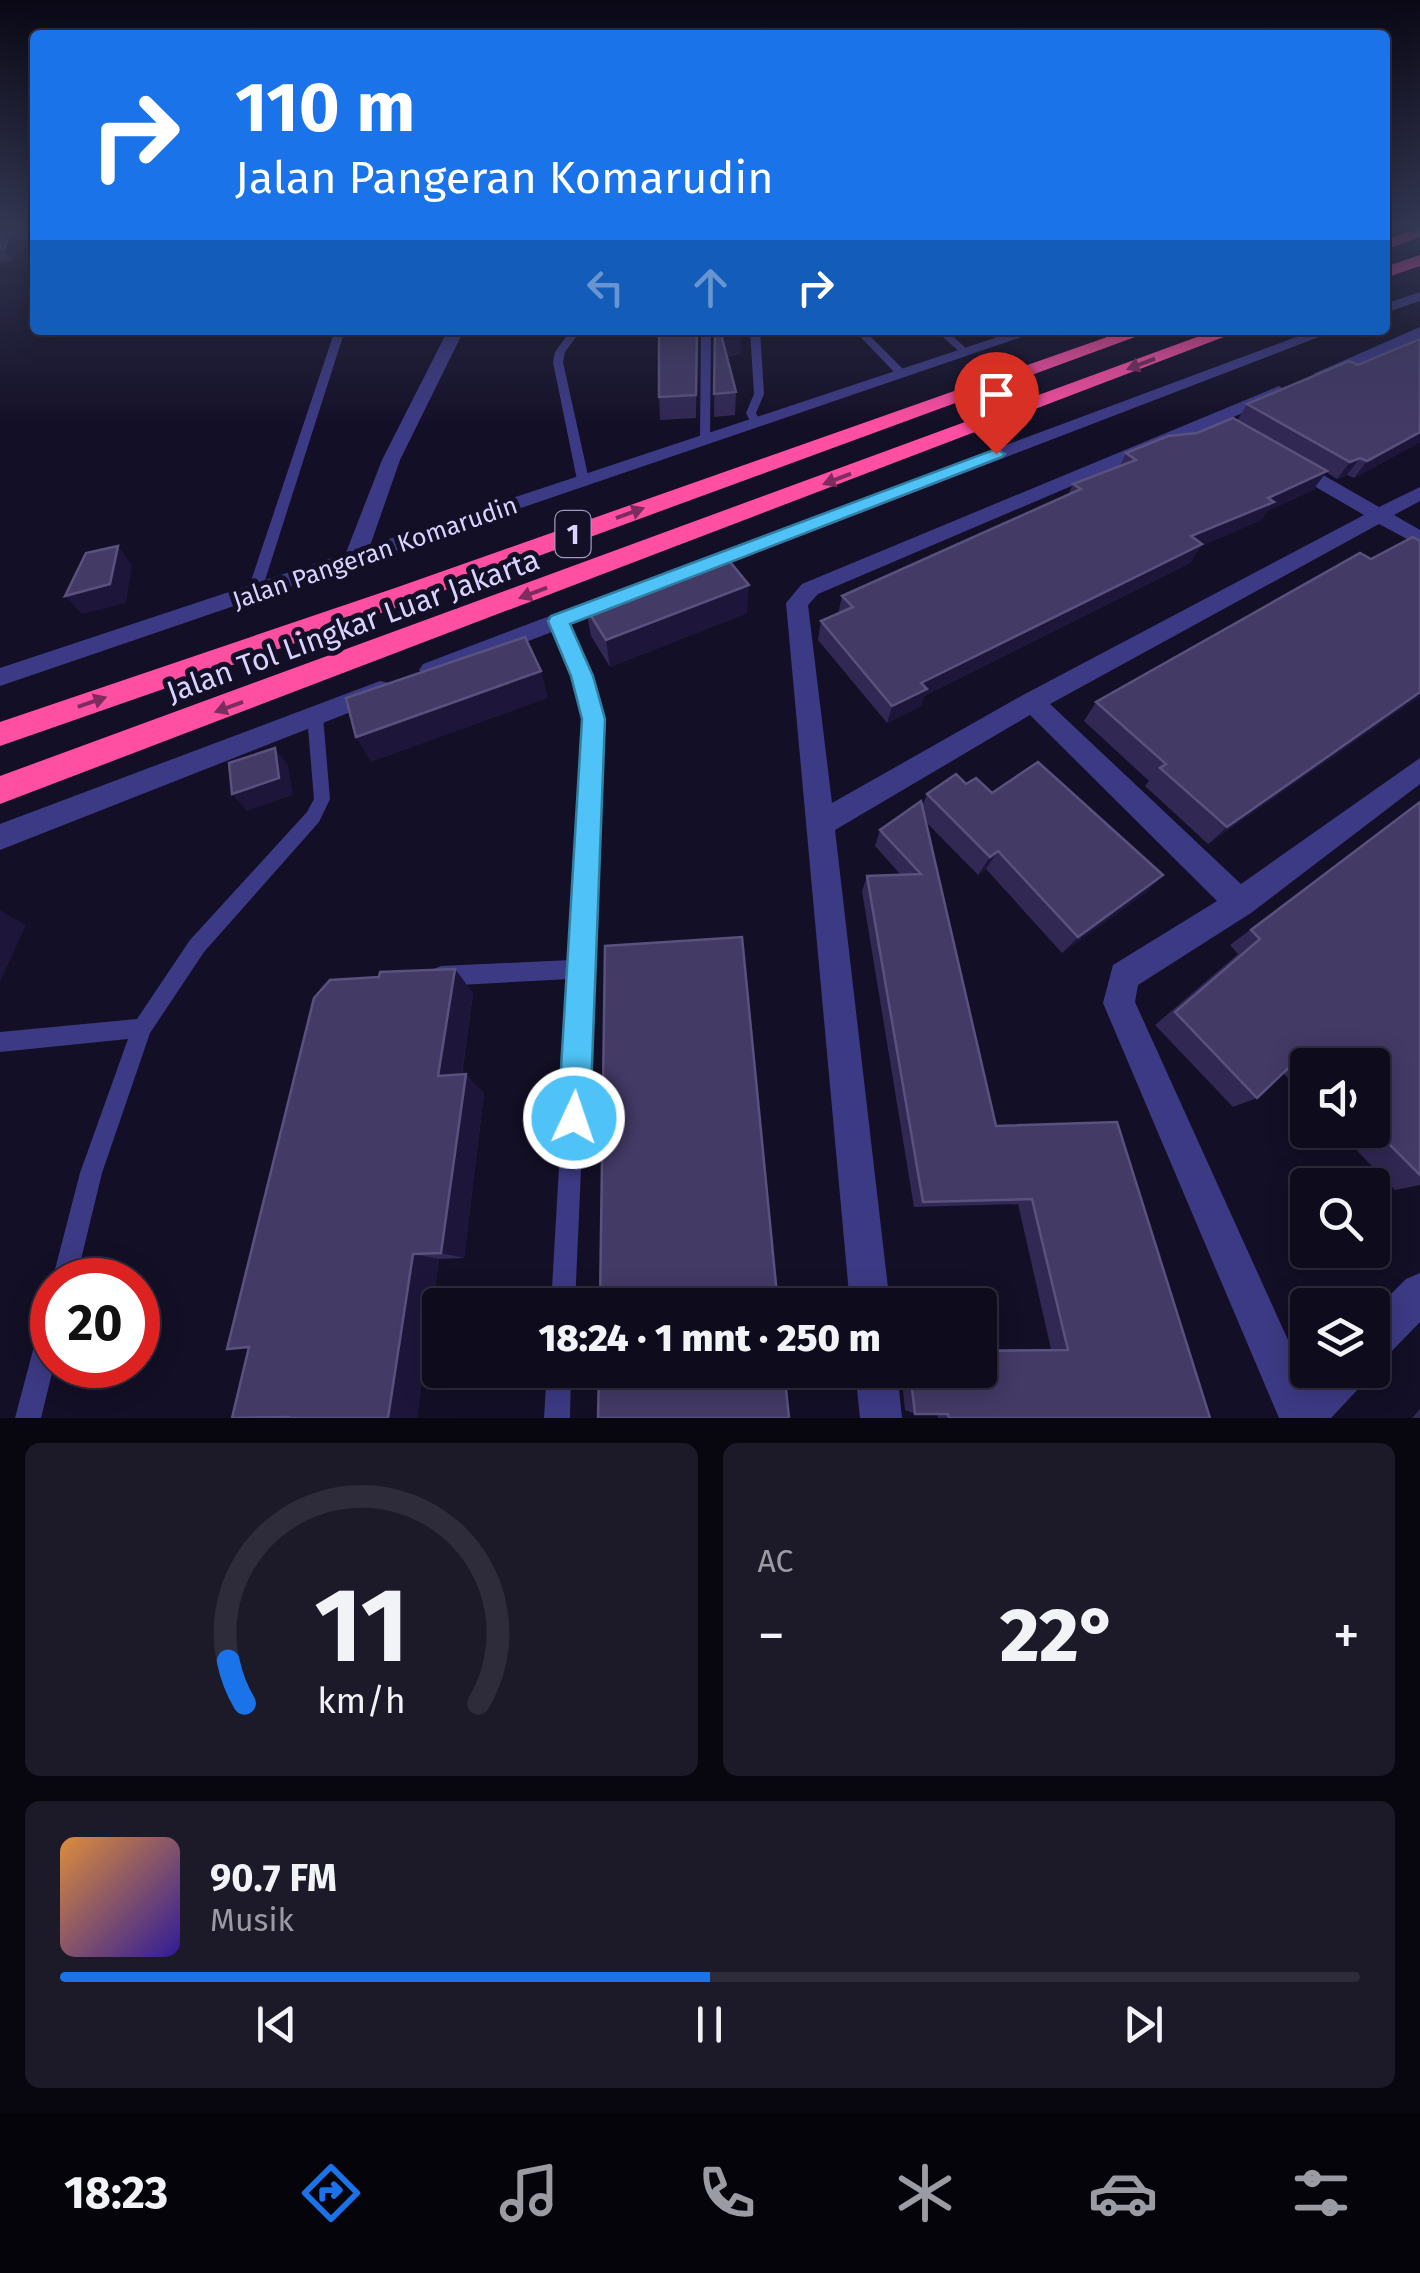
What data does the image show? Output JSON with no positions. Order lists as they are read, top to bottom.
{
  "streets": {
    "highway": ["1", "Jalan Tol Lingkar Luar Jakarta"],
    "street": ["Jalan Pangeran Komarudin"]
  },
  "page": {
    "turn": ["110 m", "Jalan Pangeran Komarudin"],
    "limit": "20",
    "trip": "18:24 · 1 mnt · 250 m",
    "tile": "AC",
    "heat": ["−", "22°", "+"],
    "song": ["90.7 FM", "Musik"],
    "tabs": "18:23",
    "gauge": ["11", "km/h"]
  }
}
